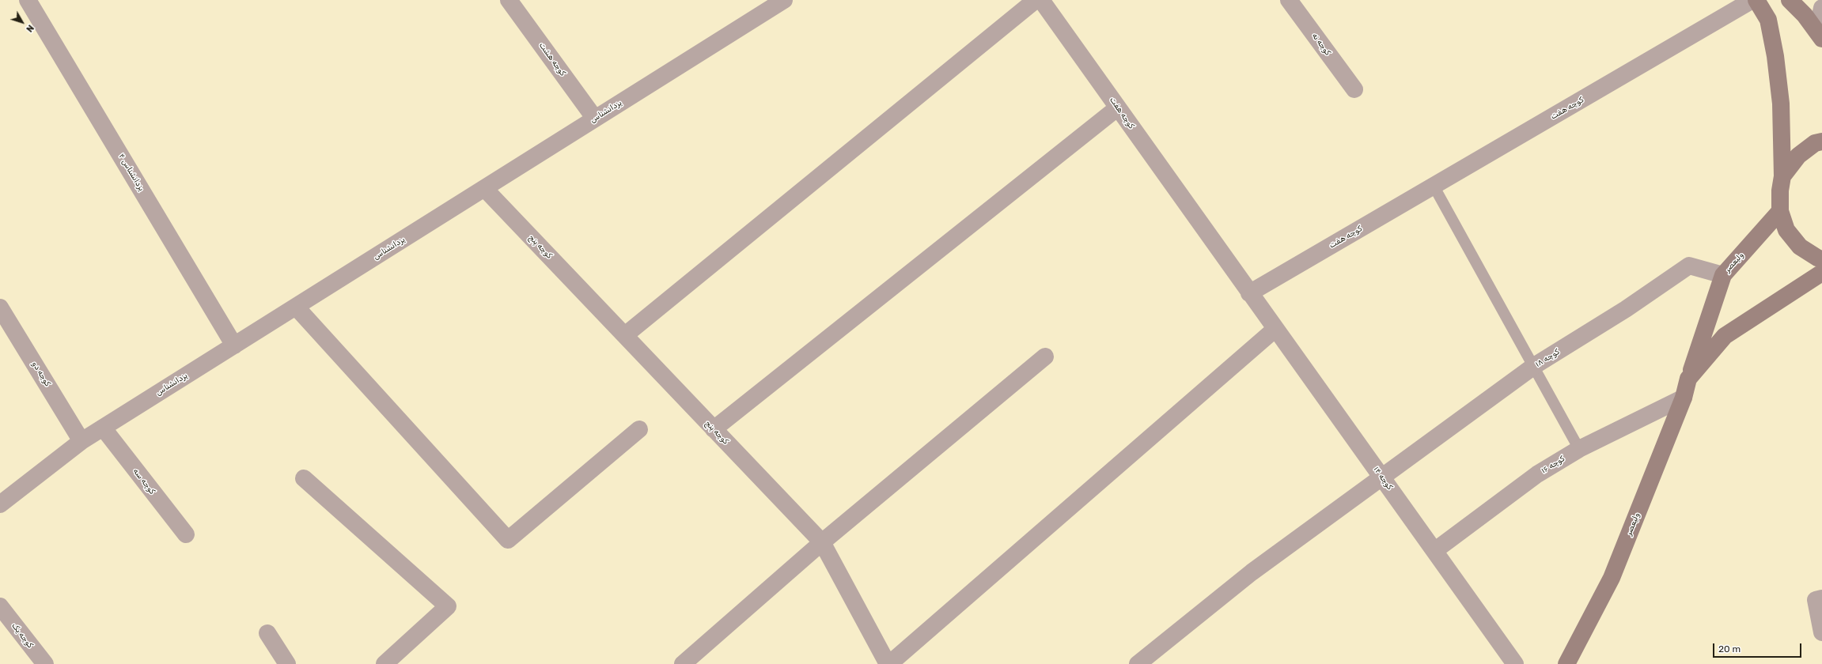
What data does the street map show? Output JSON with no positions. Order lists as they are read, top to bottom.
{
  "streets": {
    "street": [
      "کوچه نه",
      "کوچه هشت",
      "کوچه هفت",
      "یزدانشناس",
      "یزدانشناس ۴",
      "کوچه پنج",
      "ولیعصر",
      "کوچه ۱۸",
      "کوچه دو",
      "کوچه ۱۶",
      "کوچه ۱۴",
      "کوچه سه",
      "کوچه یک"
    ]
  },
  "crossings": [
    ["کوچه هشت", "یزدانشناس"],
    ["کوچه هفت", "کوچه ۱۴"],
    ["یزدانشناس", "یزدانشناس ۴"],
    ["یزدانشناس", "کوچه پنج"],
    ["یزدانشناس", "کوچه دو"],
    ["یزدانشناس", "کوچه سه"],
    ["ولیعصر", "کوچه ۱۸"],
    ["ولیعصر", "کوچه ۱۶"],
    ["کوچه ۱۸", "کوچه ۱۴"],
    ["کوچه ۱۶", "کوچه ۱۴"]
  ],
  "scale_bar": "20 m",
  "north": "bottom right"
}
